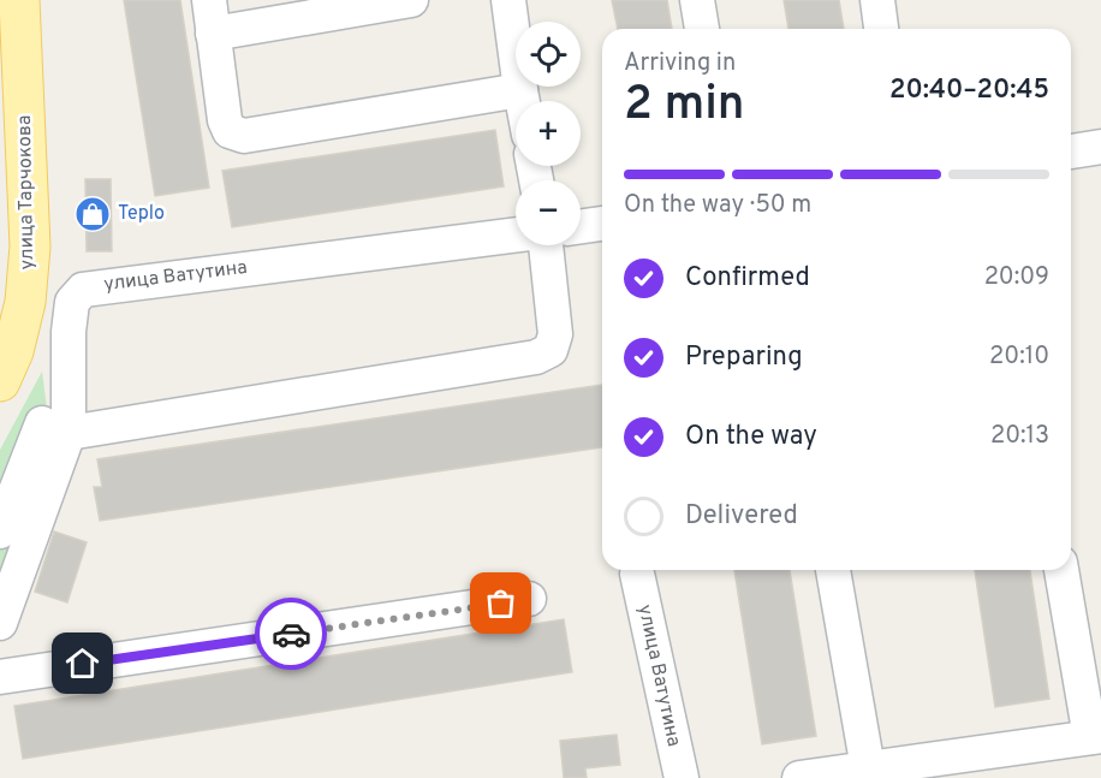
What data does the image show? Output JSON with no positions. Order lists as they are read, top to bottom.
{
  "streets": {
    "main road": ["улица Тарчокова"],
    "street": ["улица Ватутина"]
  },
  "places": {
    "shop": ["Teplo"]
  },
  "page": {
    "map_buttons": ["+", "−"],
    "heading": ["2 min", "Arriving in", "20:40–20:45"],
    "bar": "On the way · 50 m",
    "list": [
      ["Confirmed", "20:09"],
      ["Preparing", "20:10"],
      ["On the way", "20:13"],
      "Delivered"
    ]
  }
}
